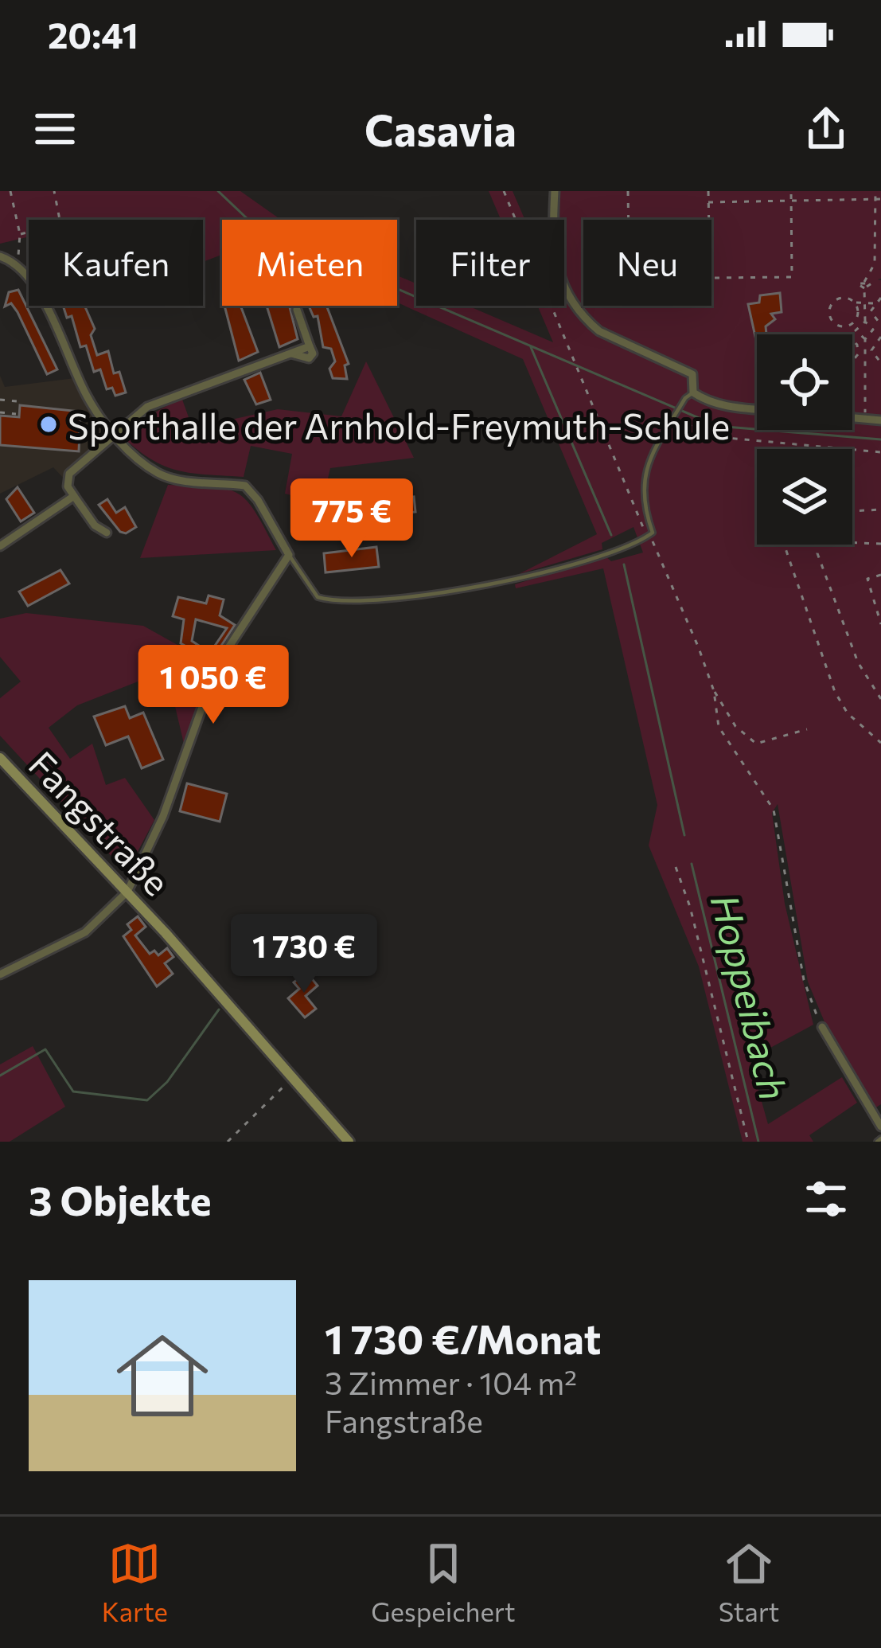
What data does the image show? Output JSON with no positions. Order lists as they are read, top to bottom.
{
  "streets": {
    "main road": ["Fangstraße"]
  },
  "water": ["Hoppeibach"],
  "places": ["Sporthalle der Arnhold-Freymuth-Schule"],
  "page": {
    "status": "20:41",
    "header": "Casavia",
    "chip": [
      "Kaufen",
      "Mieten",
      "Filter",
      "Neu"
    ],
    "price": ["775 €", "1 050 €", "1 730 €"],
    "heading": "3 Objekte",
    "list": [
      {
        "name": "1 730 €/Monat",
        "note": "3 Zimmer · 104 m² · Fangstraße"
      }
    ],
    "tabs": ["Karte", "Gespeichert", "Start"]
  }
}
